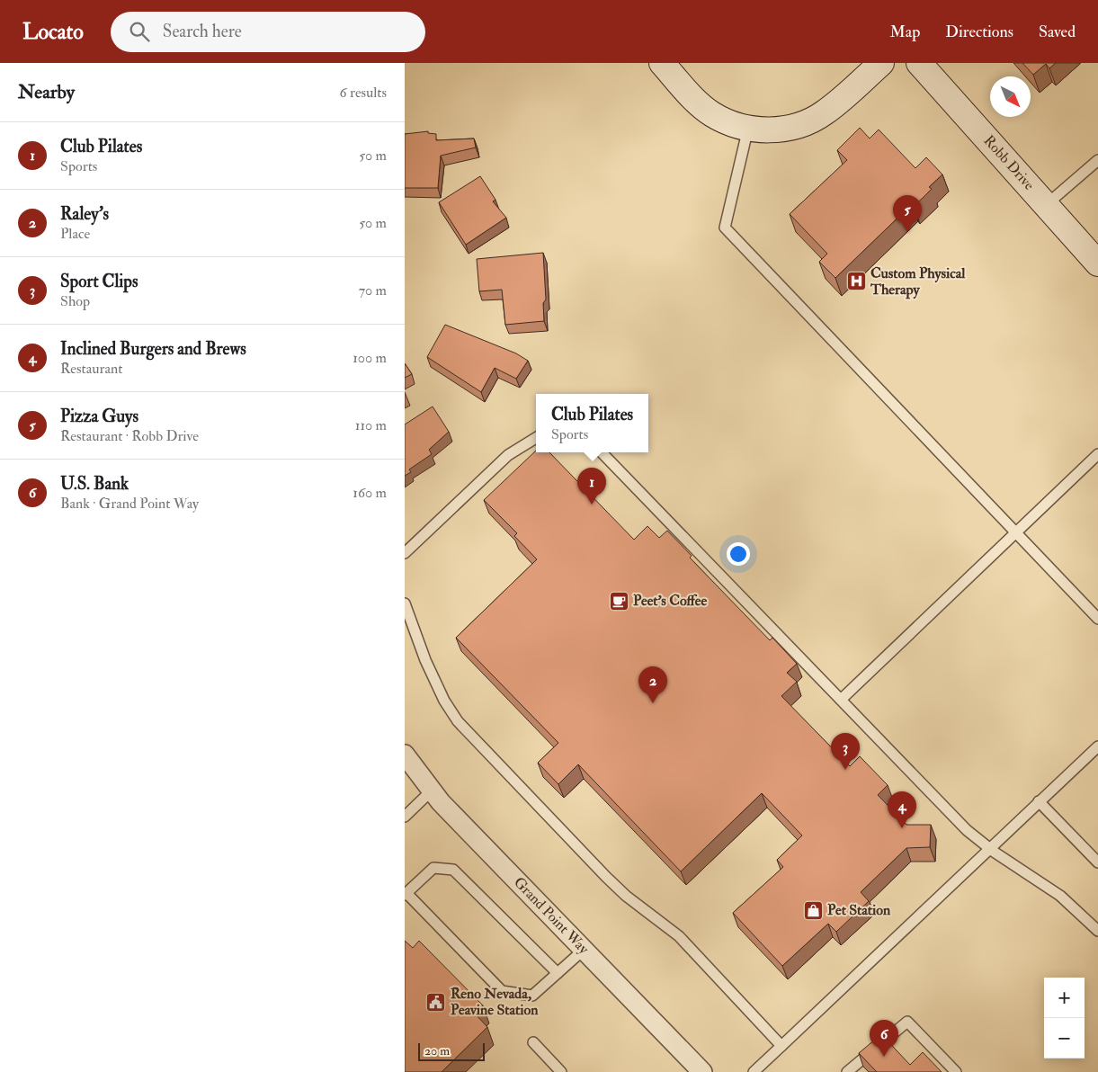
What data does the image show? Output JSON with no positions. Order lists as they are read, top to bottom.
{
  "streets": {
    "street": ["Robb Drive", "Grand Point Way"]
  },
  "places": {
    "hospital": ["Custom Physical Therapy"],
    "cafe": ["Peet's Coffee"],
    "shop": ["Pet Station"],
    "public building": ["Reno Nevada, Peavine Station"]
  },
  "scale_bar": "20 m",
  "north": "bottom right",
  "page": {
    "header": "Locato",
    "search": "Search here",
    "nav": ["Map", "Directions", "Saved"],
    "heading": ["Nearby", "6 results"],
    "list": [
      {
        "mark": "1",
        "name": "Club Pilates",
        "note": "Sports",
        "value": "50 m"
      },
      {
        "mark": "2",
        "name": "Raley's",
        "note": "Place",
        "value": "50 m"
      },
      {
        "mark": "3",
        "name": "Sport Clips",
        "note": "Shop",
        "value": "70 m"
      },
      {
        "mark": "4",
        "name": "Inclined Burgers and Brews",
        "note": "Restaurant",
        "value": "100 m"
      },
      {
        "mark": "5",
        "name": "Pizza Guys",
        "note": "Restaurant · Robb Drive",
        "value": "110 m"
      },
      {
        "mark": "6",
        "name": "U.S. Bank",
        "note": "Bank · Grand Point Way",
        "value": "160 m"
      }
    ],
    "pins": [
      "5",
      "1",
      "2",
      "3",
      "4",
      "6"
    ],
    "popup": ["Club Pilates", "Sports"],
    "map_buttons": ["+", "−"],
    "scale": "20 m"
  }
}
